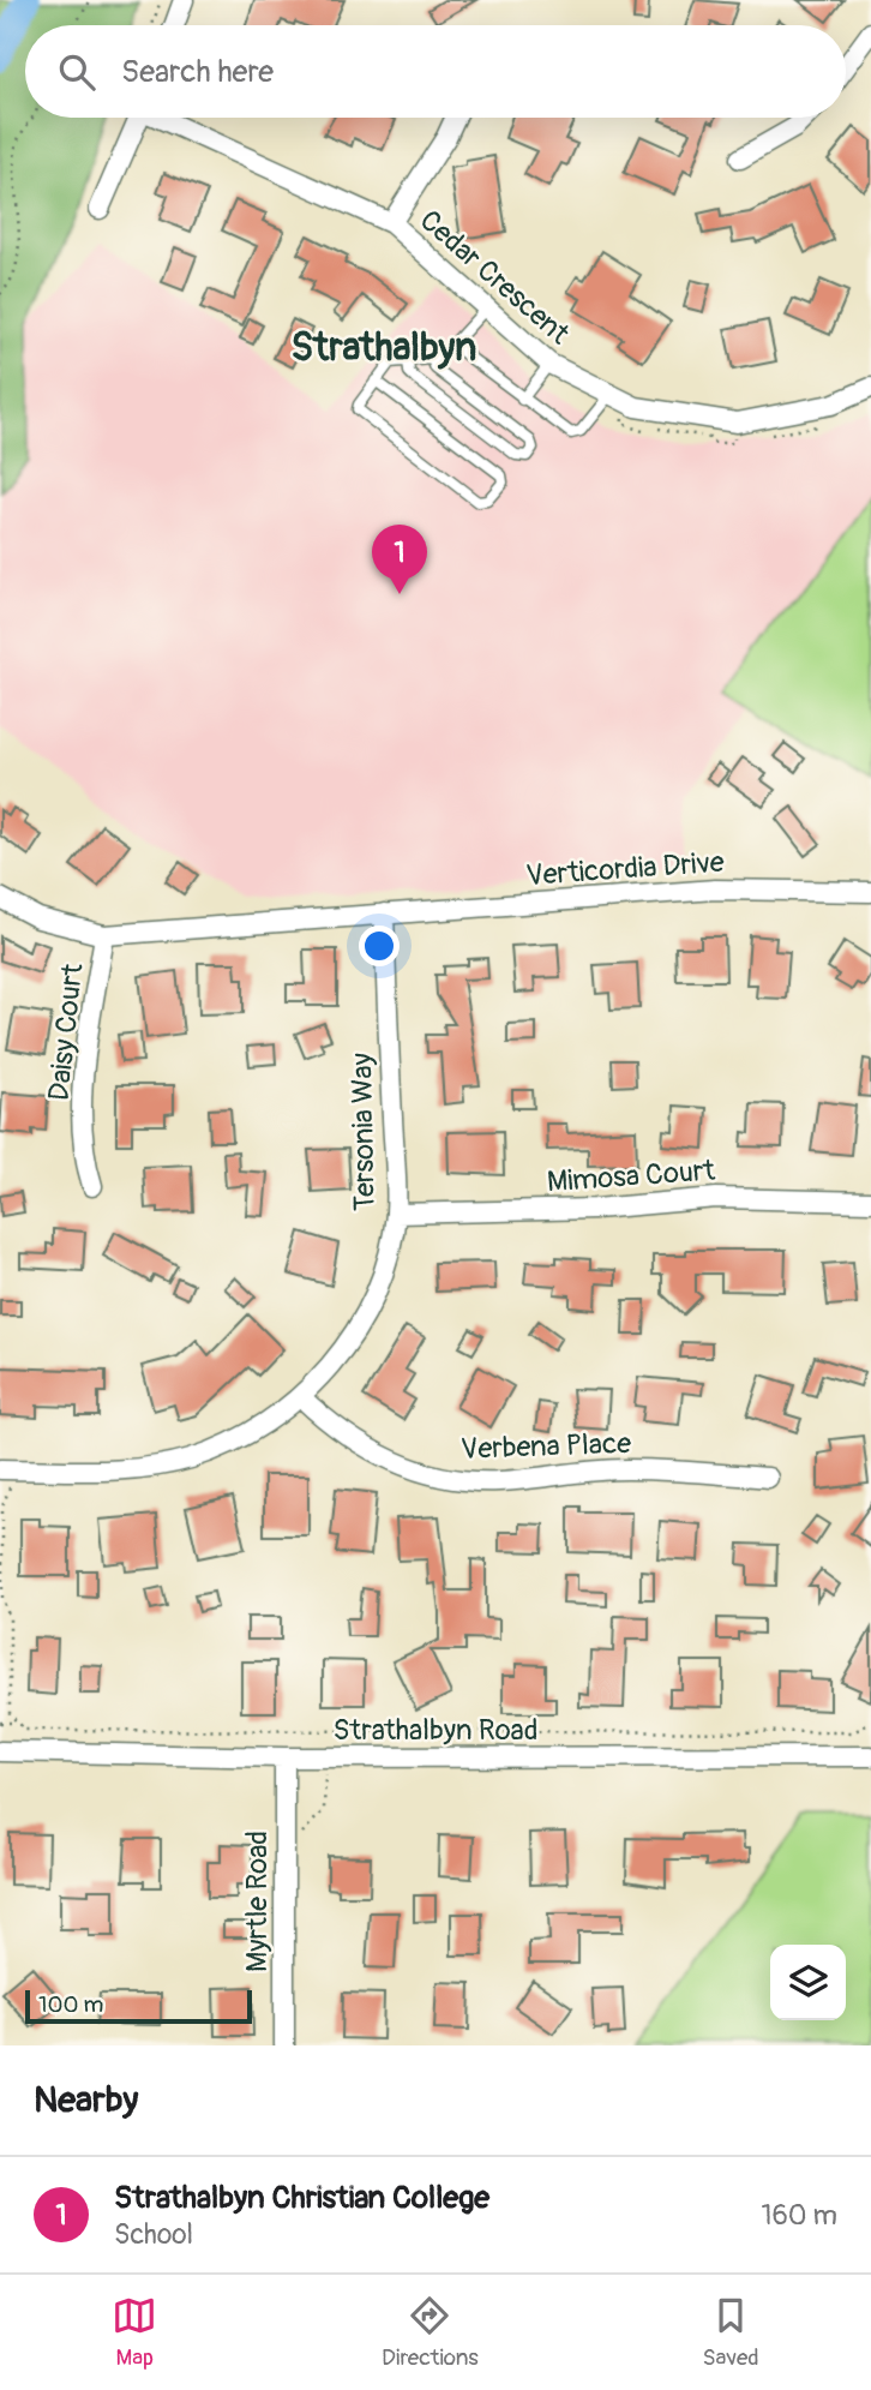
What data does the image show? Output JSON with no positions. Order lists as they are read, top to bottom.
{
  "streets": {
    "street": [
      "Cedar Crescent",
      "Verticordia Drive",
      "Daisy Court",
      "Tersonia Way",
      "Mimosa Court",
      "Verbena Place",
      "Strathalbyn Road",
      "Myrtle Road"
    ]
  },
  "crossings": [
    ["Verticordia Drive", "Tersonia Way"],
    ["Tersonia Way", "Mimosa Court"],
    ["Tersonia Way", "Verbena Place"],
    ["Strathalbyn Road", "Myrtle Road"]
  ],
  "districts": ["Strathalbyn"],
  "scale_bar": "100 m",
  "page": {
    "search": "Search here",
    "pins": "1",
    "scale": "100 m",
    "heading": "Nearby",
    "list": [
      {
        "mark": "1",
        "name": "Strathalbyn Christian College",
        "note": "School",
        "value": "160 m"
      }
    ],
    "nav": ["Map", "Directions", "Saved"]
  }
}
